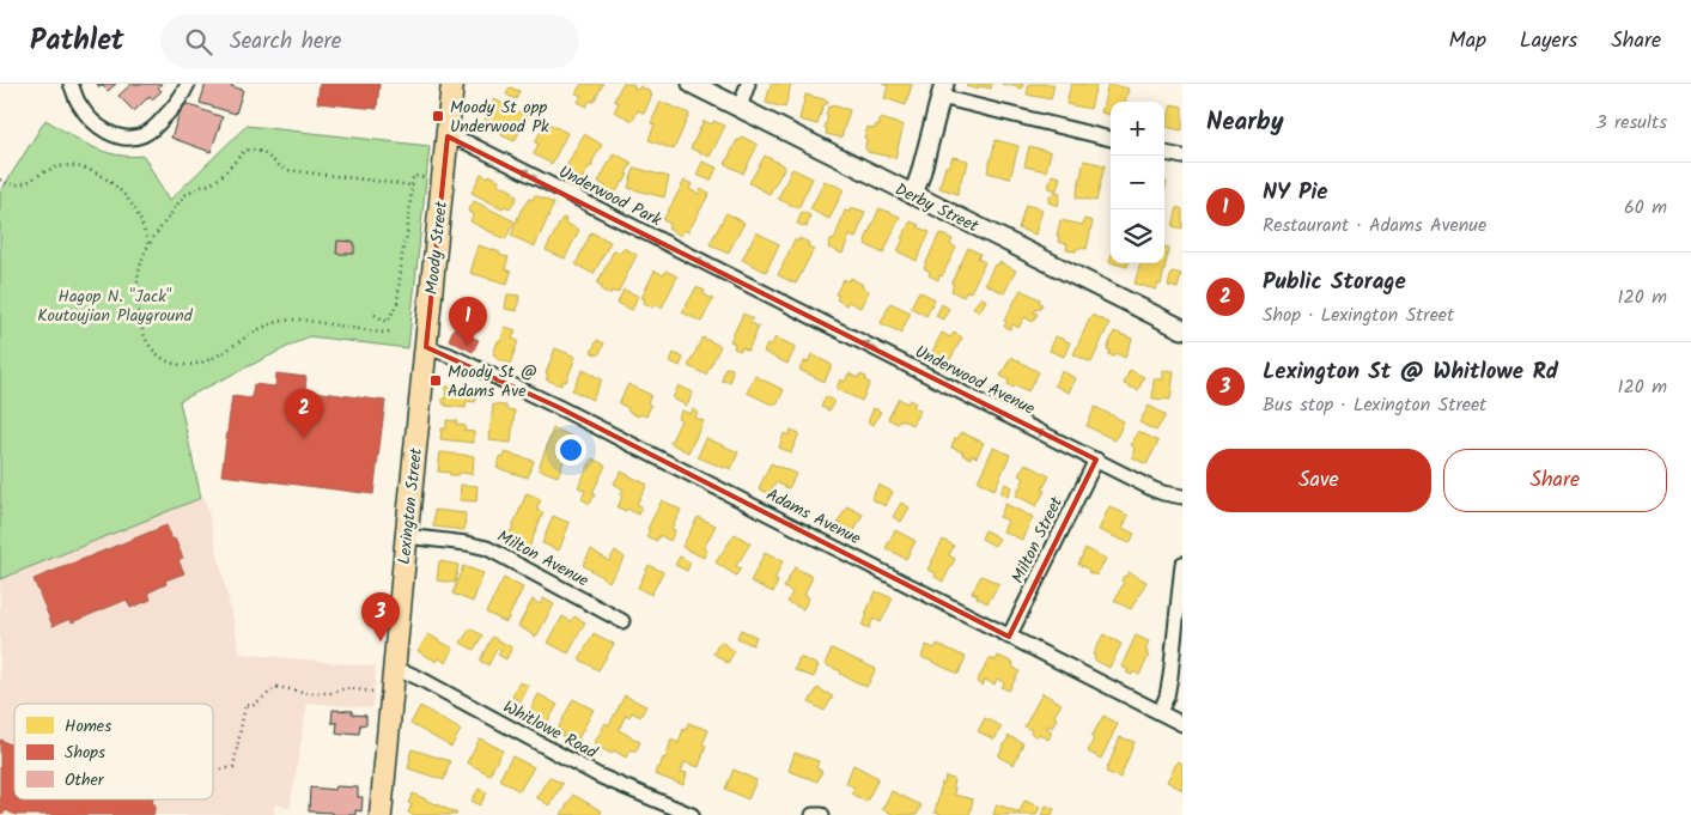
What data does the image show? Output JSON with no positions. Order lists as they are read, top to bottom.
{
  "streets": {
    "main road": ["Moody Street", "Lexington Street"],
    "street": [
      "Underwood Park",
      "Derby Street",
      "Underwood Avenue",
      "Adams Avenue",
      "Milton Street",
      "Milton Avenue",
      "Whitlowe Road"
    ]
  },
  "crossings": [
    ["Underwood Park", "Moody Street"],
    ["Underwood Park", "Underwood Avenue"],
    ["Moody Street", "Lexington Street"],
    ["Moody Street", "Adams Avenue"],
    ["Underwood Avenue", "Milton Street"],
    ["Lexington Street", "Milton Avenue"],
    ["Lexington Street", "Whitlowe Road"],
    ["Adams Avenue", "Milton Street"]
  ],
  "one_way": ["Underwood Park", "Underwood Avenue"],
  "parks": ["Hagop N. \"Jack\" Koutoujian Playground"],
  "places": {
    "transit": ["Moody St opp Underwood Pk", "Moody St @ Adams Ave"]
  },
  "legend": ["Homes", "Shops", "Other"],
  "page": {
    "header": "Pathlet",
    "search": "Search here",
    "nav": ["Map", "Layers", "Share"],
    "heading": ["Nearby", "3 results"],
    "map_buttons": ["+", "−"],
    "list": [
      {
        "mark": "1",
        "name": "NY Pie",
        "note": "Restaurant · Adams Avenue",
        "value": "60 m"
      },
      {
        "mark": "2",
        "name": "Public Storage",
        "note": "Shop · Lexington Street",
        "value": "120 m"
      },
      {
        "mark": "3",
        "name": "Lexington St @ Whitlowe Rd",
        "note": "Bus stop · Lexington Street",
        "value": "120 m"
      }
    ],
    "pins": ["1", "2", "3"],
    "buttons": ["Save", "Share"]
  }
}
